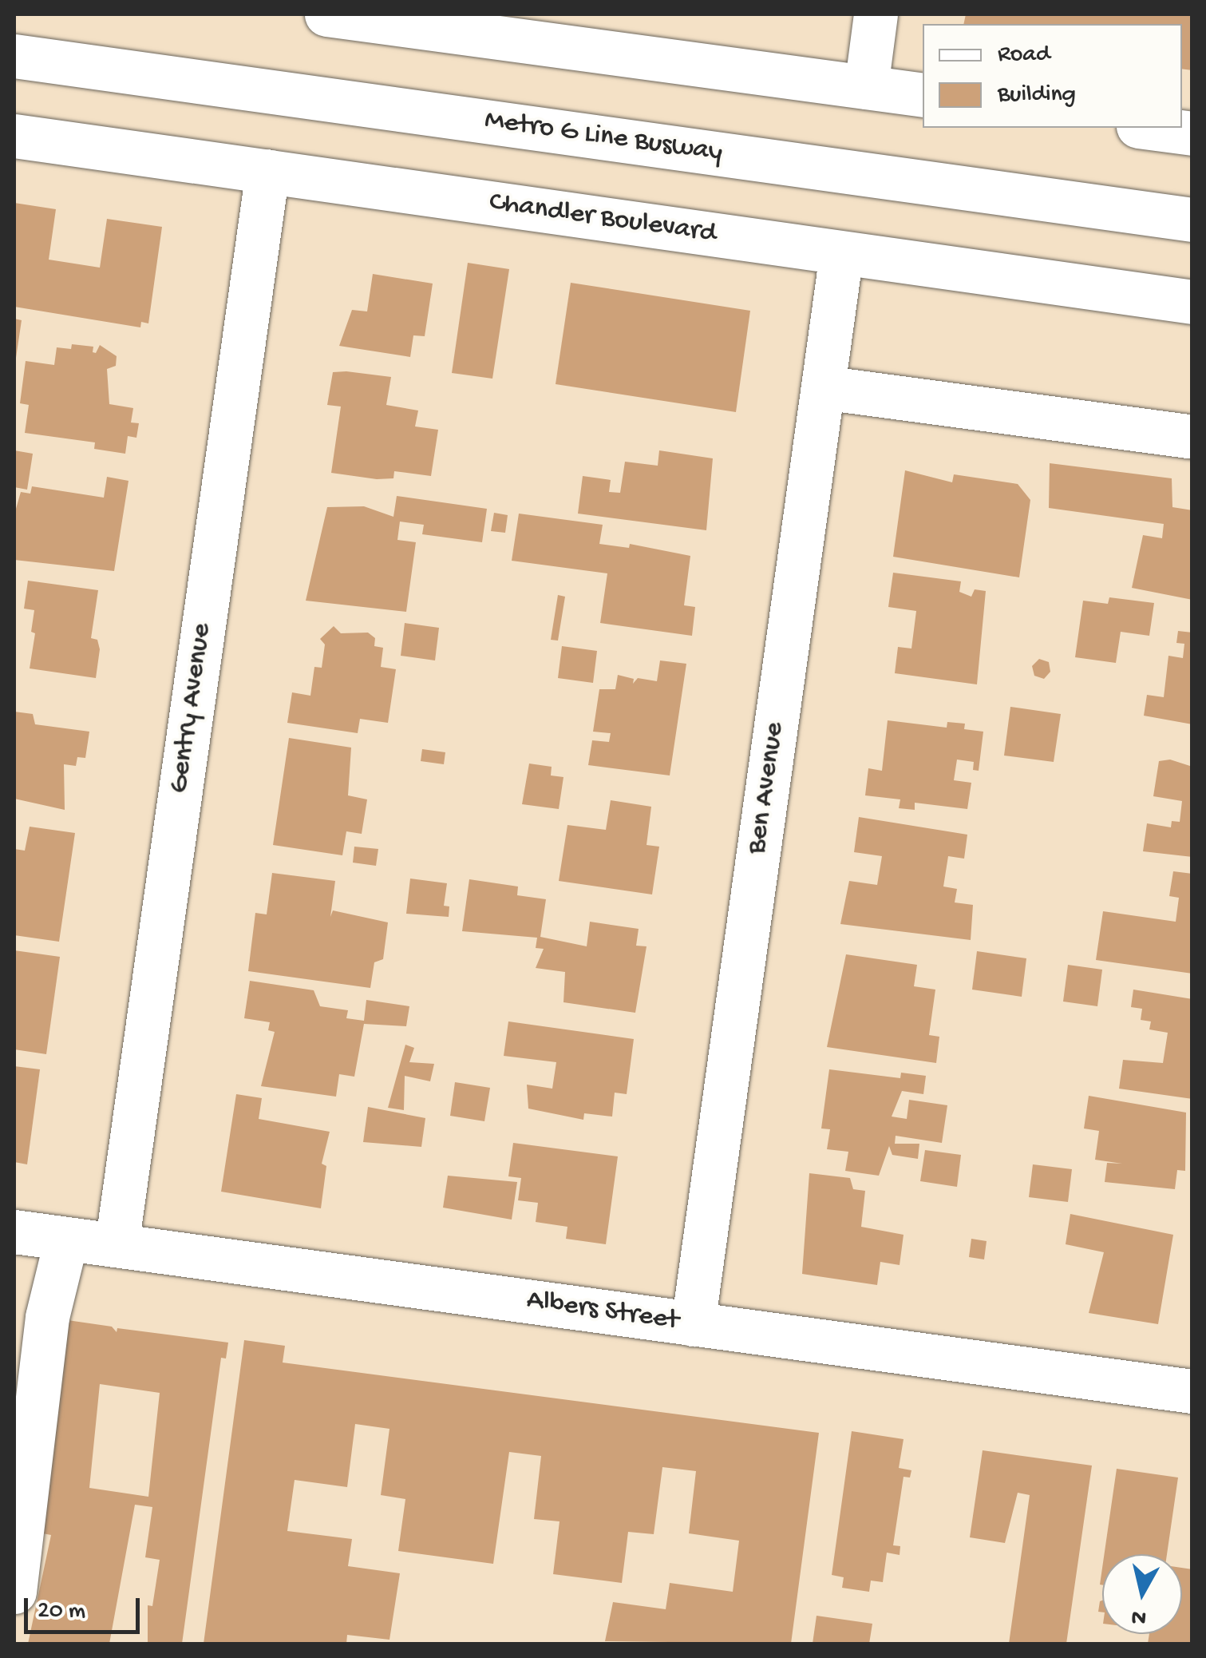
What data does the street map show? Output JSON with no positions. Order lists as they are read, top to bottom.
{
  "streets": {
    "street": [
      "Metro G Line Busway",
      "Chandler Boulevard",
      "Gentry Avenue",
      "Ben Avenue",
      "Albers Street"
    ]
  },
  "crossings": [
    ["Chandler Boulevard", "Gentry Avenue"],
    ["Chandler Boulevard", "Ben Avenue"],
    ["Gentry Avenue", "Albers Street"],
    ["Ben Avenue", "Albers Street"]
  ],
  "legend": ["Road", "Building"],
  "scale_bar": "20 m",
  "north": "bottom"
}
